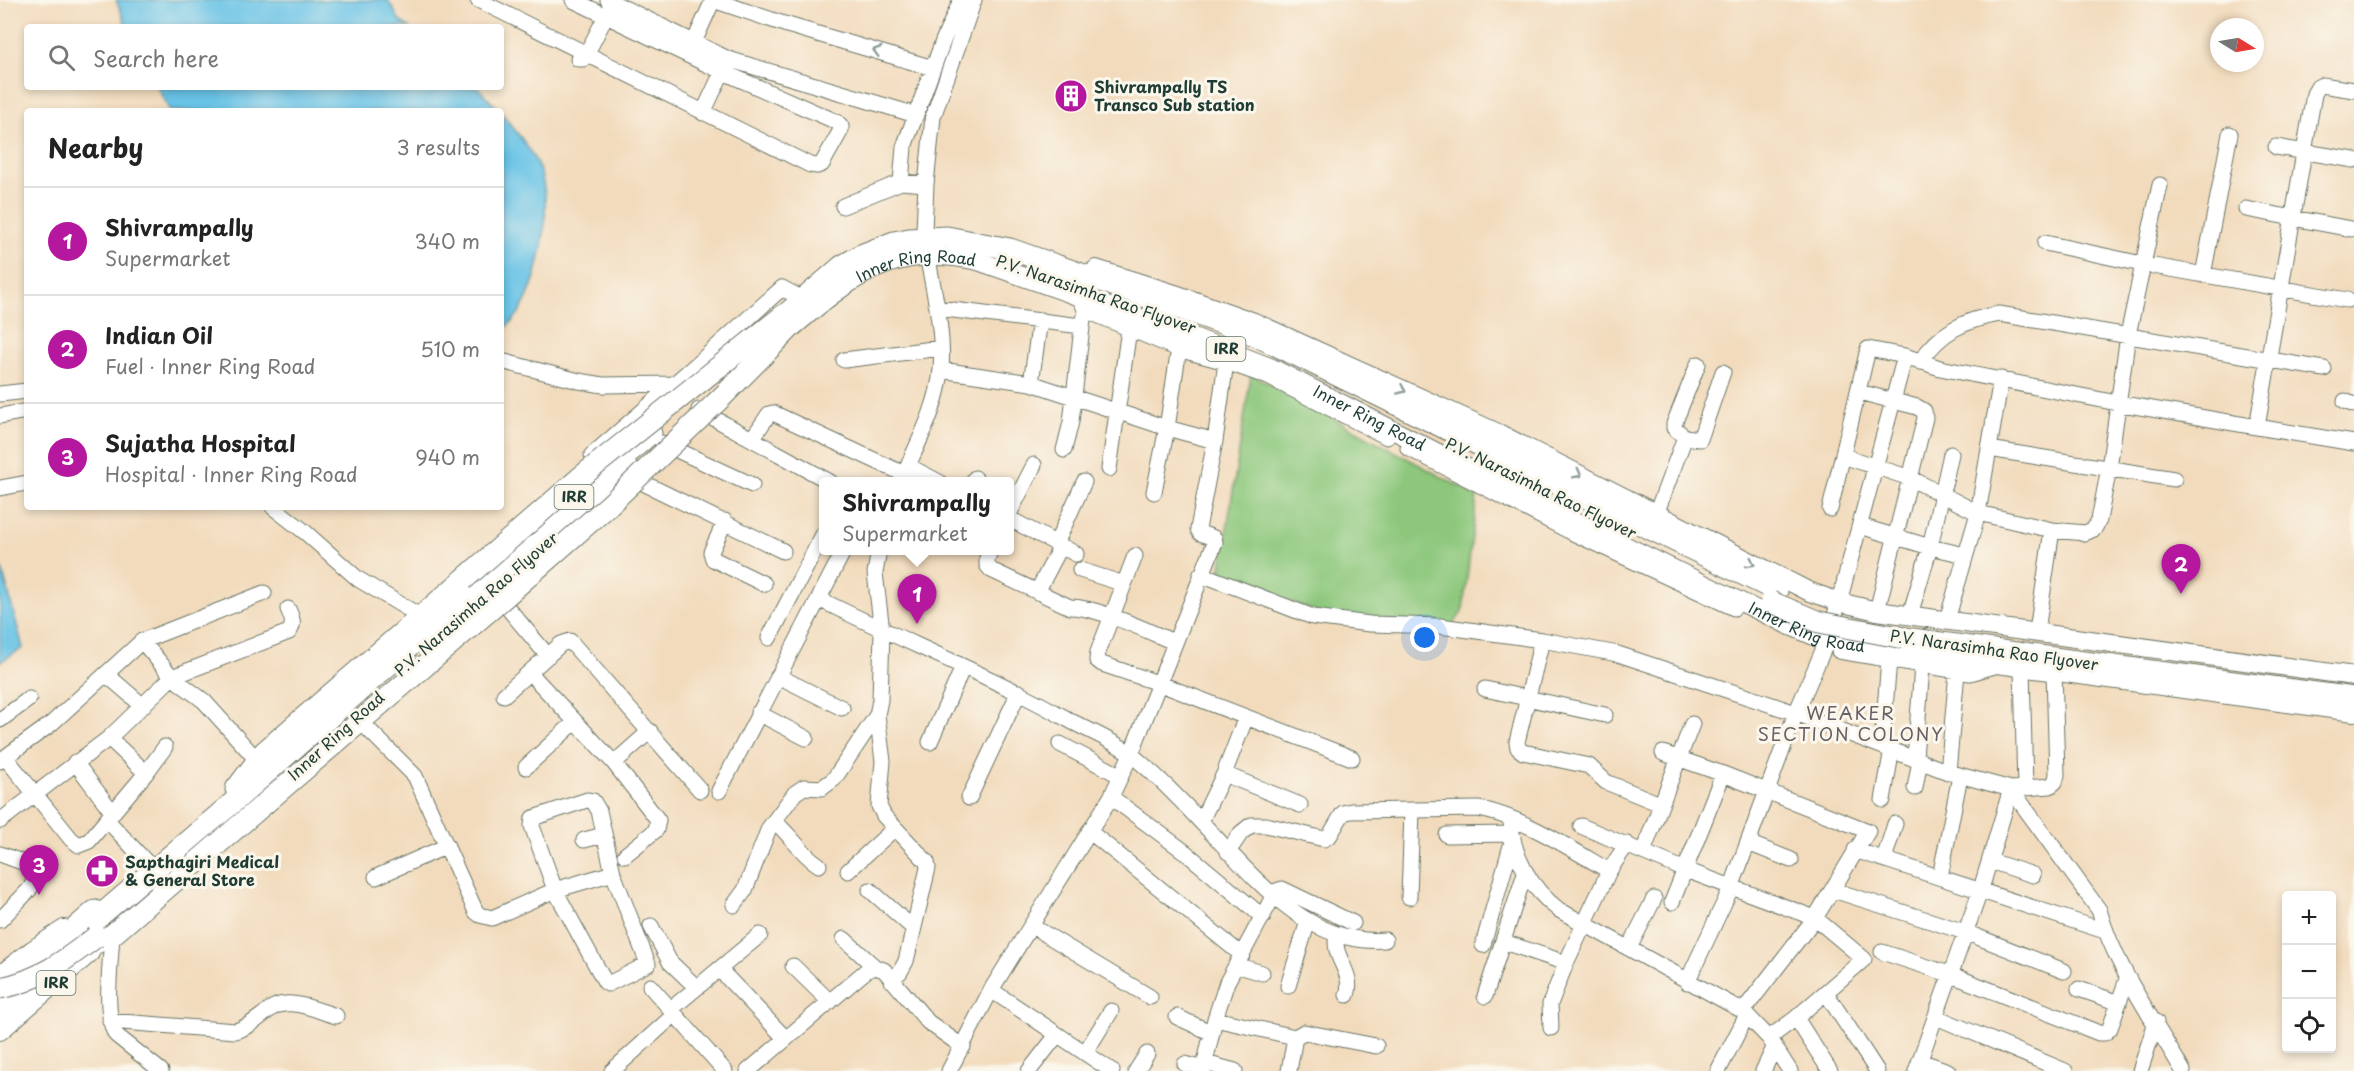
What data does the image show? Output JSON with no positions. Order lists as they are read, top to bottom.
{
  "streets": {
    "highway": ["Inner Ring Road", "P.V. Narasimha Rao Flyover", "IRR"]
  },
  "crossings": [
    ["Inner Ring Road", "P.V. Narasimha Rao Flyover"],
    ["Inner Ring Road", "IRR"]
  ],
  "districts": ["WEAKER SECTION COLONY"],
  "places": {
    "building": ["Shivrampally TS Transco Sub station"],
    "pharmacy": ["Sapthagiri Medical & General Store"]
  },
  "north": "right",
  "page": {
    "search": "Search here",
    "heading": ["Nearby", "3 results"],
    "list": [
      {
        "mark": "1",
        "name": "Shivrampally",
        "note": "Supermarket",
        "value": "340 m"
      },
      {
        "mark": "2",
        "name": "Indian Oil",
        "note": "Fuel · Inner Ring Road",
        "value": "510 m"
      },
      {
        "mark": "3",
        "name": "Sujatha Hospital",
        "note": "Hospital · Inner Ring Road",
        "value": "940 m"
      }
    ],
    "popup": ["Shivrampally", "Supermarket"],
    "pins": ["2", "1", "3"],
    "map_buttons": ["+", "−"]
  }
}
